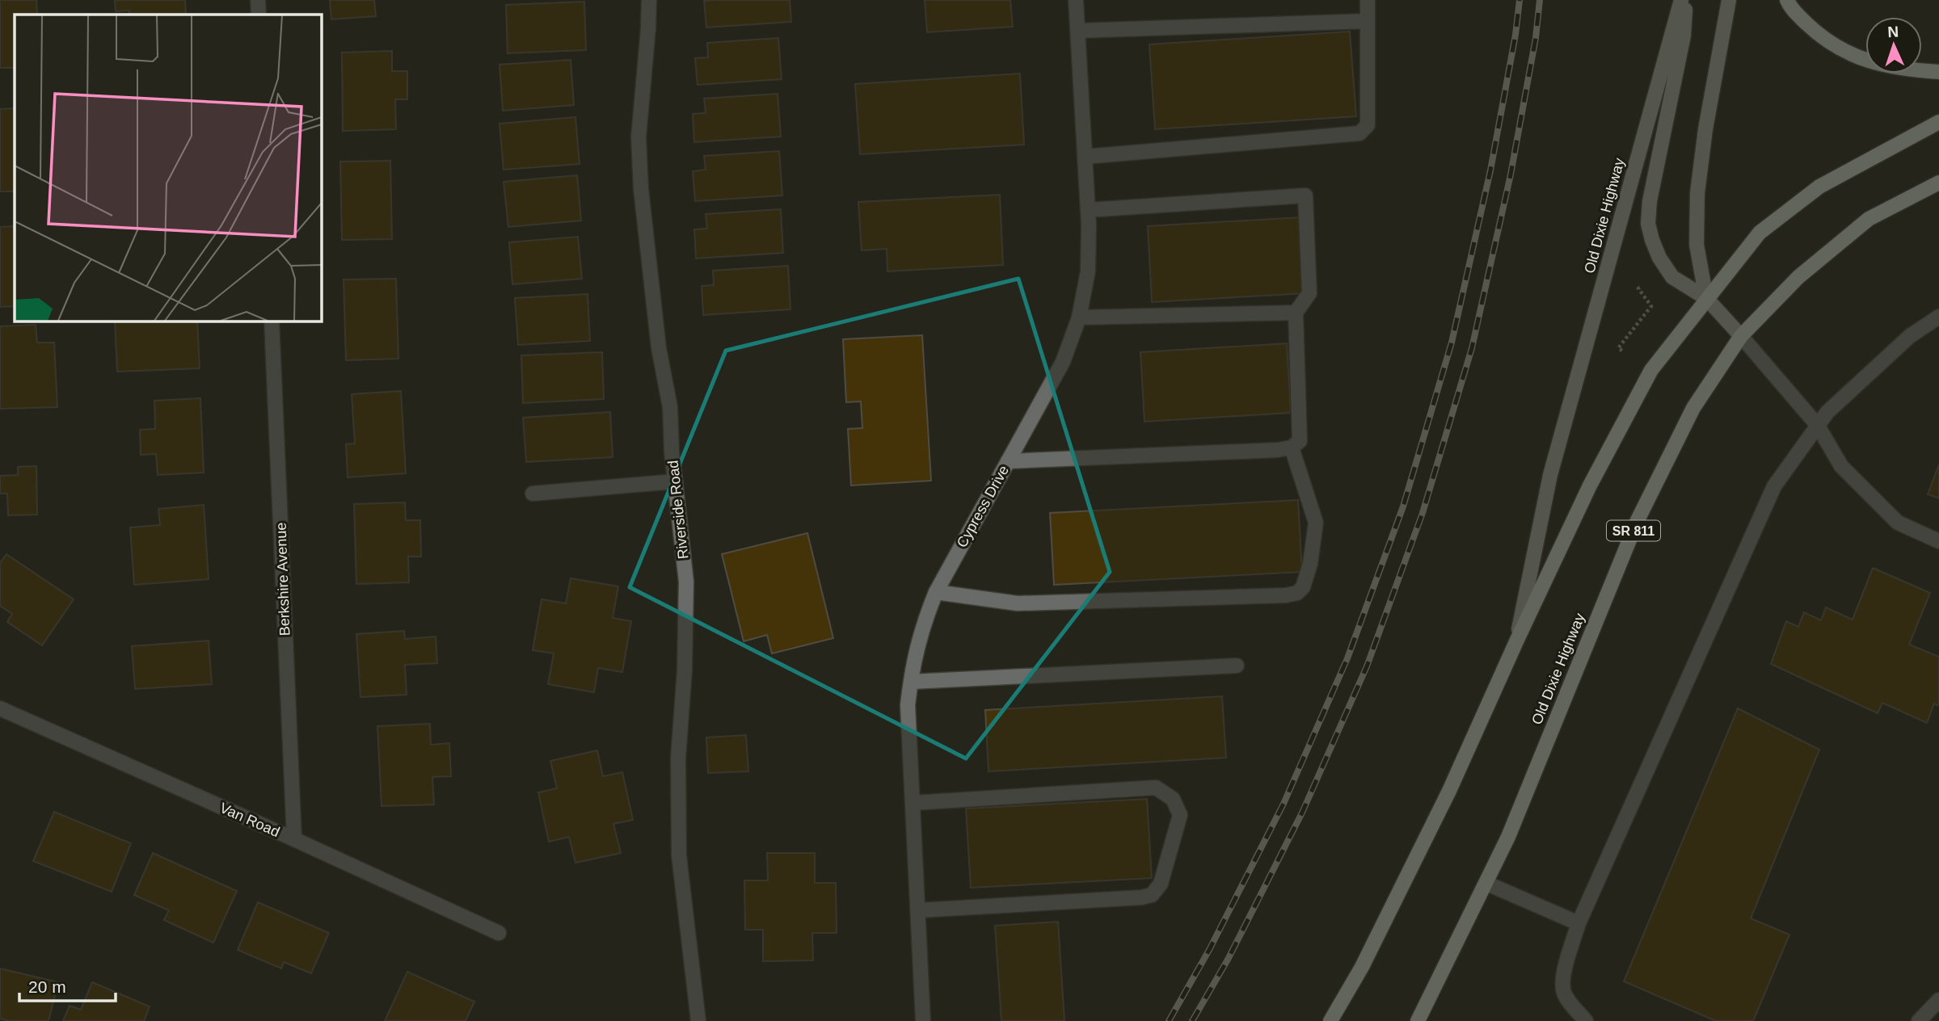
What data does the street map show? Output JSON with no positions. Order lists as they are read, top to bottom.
{
  "streets": {
    "main road": ["Old Dixie Highway", "SR 811"],
    "street": [
      "Cypress Drive",
      "Riverside Road",
      "Berkshire Avenue",
      "Van Road"
    ]
  },
  "crossings": [
    ["Berkshire Avenue", "Van Road"]
  ],
  "scale_bar": "20 m",
  "north": "top"
}
